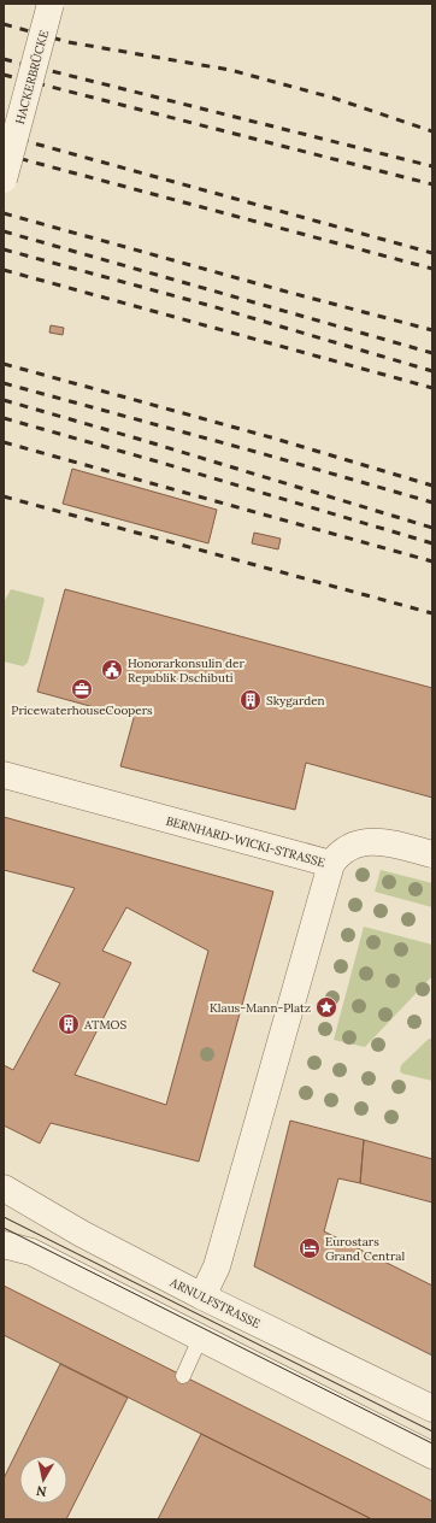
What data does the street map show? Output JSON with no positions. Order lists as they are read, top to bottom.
{
  "streets": {
    "street": ["HACKERBRÜCKE", "BERNHARD-WICKI-STRASSE", "ARNULFSTRASSE"]
  },
  "crossings": [
    ["BERNHARD-WICKI-STRASSE", "ARNULFSTRASSE"]
  ],
  "places": {
    "public building": ["Honorarkonsulin der Republik Dschibuti"],
    "office": ["PricewaterhouseCoopers"],
    "building": ["Skygarden", "ATMOS"],
    "place": ["Klaus-Mann-Platz"],
    "hotel": ["Eurostars Grand Central"]
  },
  "north": "bottom"
}
